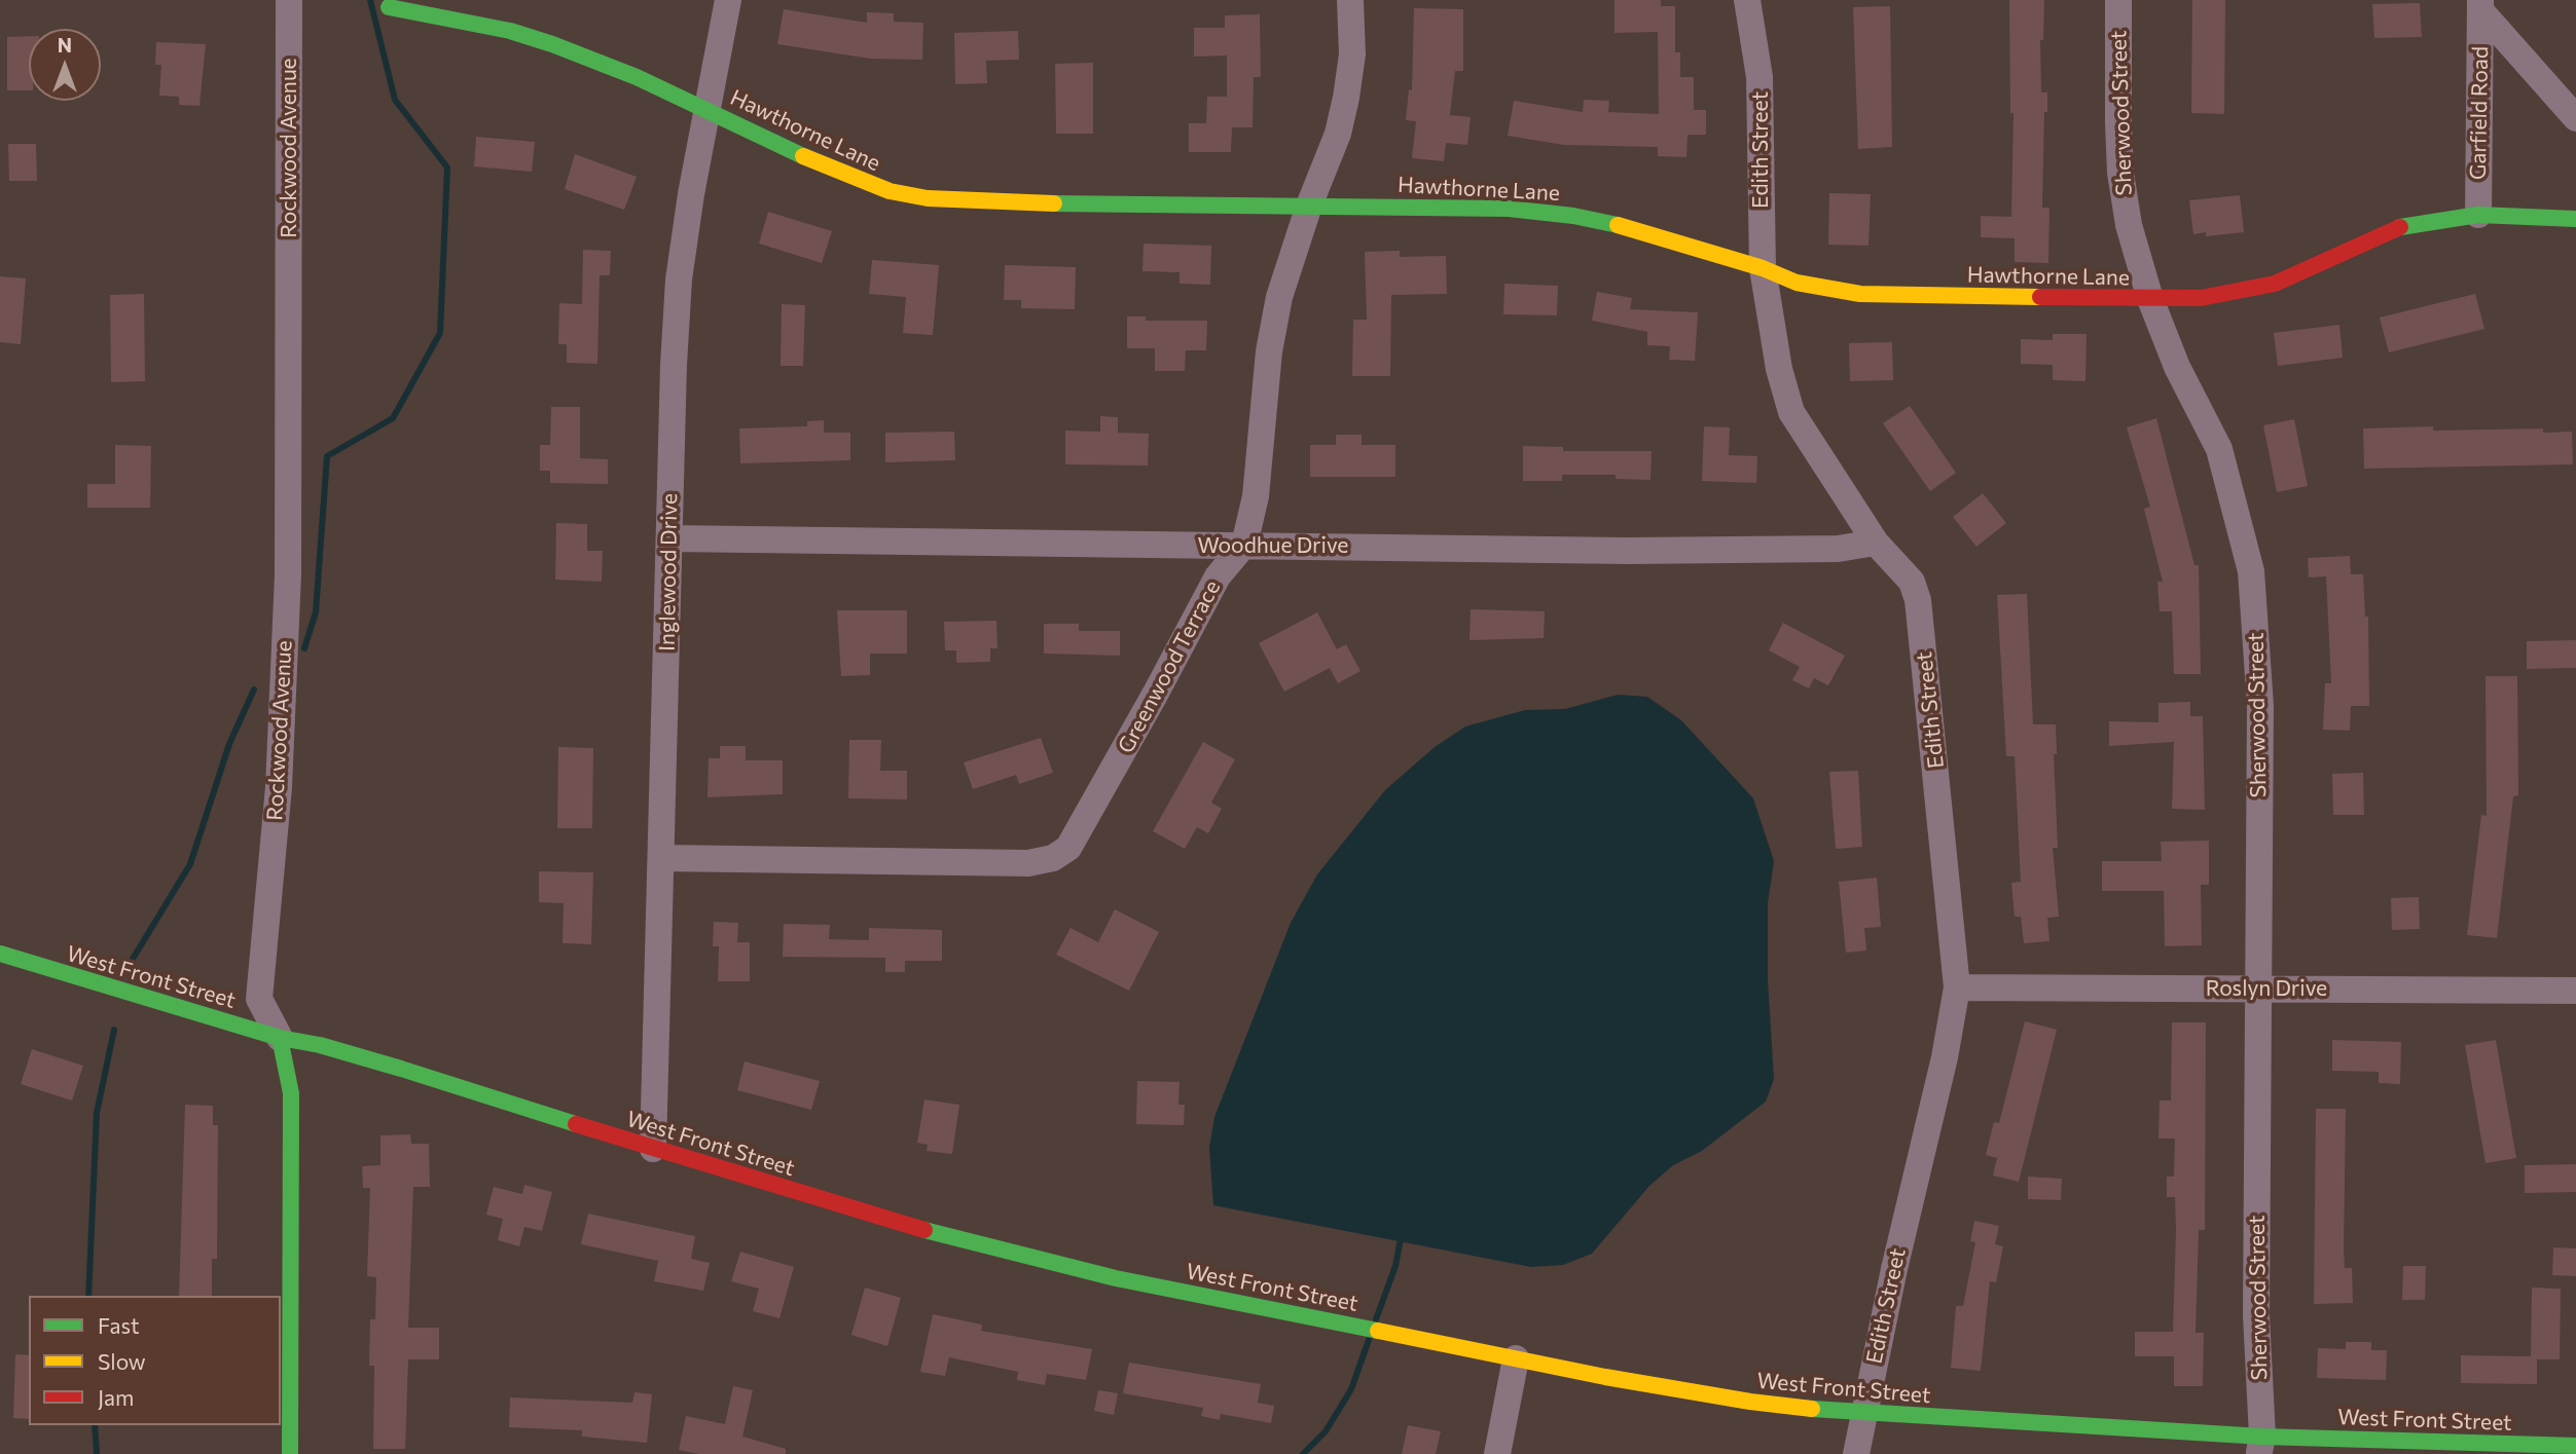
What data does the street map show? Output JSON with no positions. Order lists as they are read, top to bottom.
{
  "streets": {
    "street": [
      "Sherwood Street",
      "Garfield Road",
      "Hawthorne Lane",
      "Rockwood Avenue",
      "Edith Street",
      "Woodhue Drive",
      "Inglewood Drive",
      "Greenwood Terrace",
      "West Front Street",
      "Roslyn Drive"
    ]
  },
  "crossings": [
    ["Sherwood Street", "Hawthorne Lane"],
    ["Sherwood Street", "West Front Street"],
    ["Sherwood Street", "Roslyn Drive"],
    ["Garfield Road", "Hawthorne Lane"],
    ["Hawthorne Lane", "Edith Street"],
    ["Hawthorne Lane", "Inglewood Drive"],
    ["Hawthorne Lane", "Greenwood Terrace"],
    ["Rockwood Avenue", "West Front Street"],
    ["Edith Street", "Woodhue Drive"],
    ["Edith Street", "West Front Street"],
    ["Edith Street", "Roslyn Drive"],
    ["Woodhue Drive", "Inglewood Drive"],
    ["Woodhue Drive", "Greenwood Terrace"],
    ["Inglewood Drive", "Greenwood Terrace"],
    ["Inglewood Drive", "West Front Street"]
  ],
  "legend": ["Fast", "Slow", "Jam"],
  "north": "top"
}
